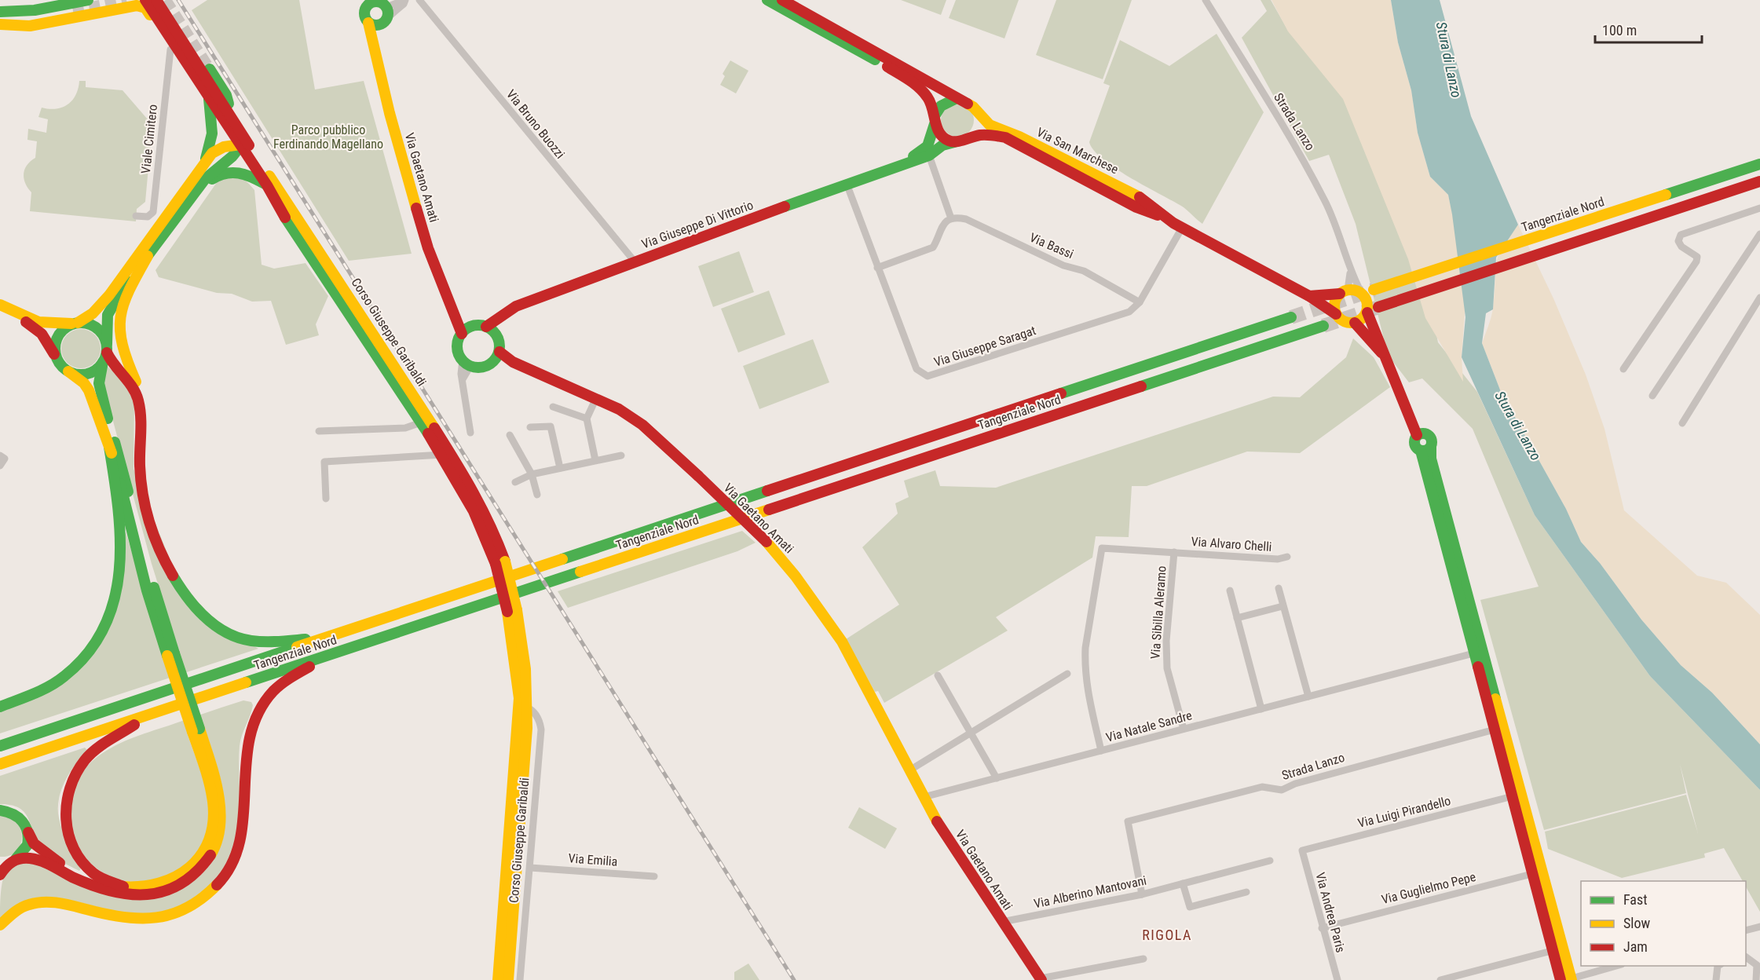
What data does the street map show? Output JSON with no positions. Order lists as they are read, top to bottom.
{
  "streets": {
    "main road": [
      "Via San Marchese",
      "Via Gaetano Amati",
      "Tangenziale Nord",
      "Via Giuseppe Di Vittorio",
      "Corso Giuseppe Garibaldi"
    ],
    "street": [
      "Strada Lanzo",
      "Via Bruno Buozzi",
      "Viale Cimitero",
      "Via Bassi",
      "Via Giuseppe Saragat",
      "Via Alvaro Chelli",
      "Via Sibilla Aleramo",
      "Via Natale Sandre",
      "Via Luigi Pirandello",
      "Via Emilia",
      "Via Guglielmo Pepe",
      "Via Alberino Mantovani",
      "Via Andrea Paris"
    ]
  },
  "crossings": [
    ["Strada Lanzo", "Via San Marchese"],
    ["Strada Lanzo", "Via Alberino Mantovani"],
    ["Via Bruno Buozzi", "Via Giuseppe Di Vittorio"],
    ["Via San Marchese", "Via Giuseppe Di Vittorio"],
    ["Via San Marchese", "Via Giuseppe Saragat"],
    ["Via Gaetano Amati", "Via Giuseppe Di Vittorio"],
    ["Via Gaetano Amati", "Via Natale Sandre"],
    ["Via Gaetano Amati", "Via Alberino Mantovani"],
    ["Via Giuseppe Di Vittorio", "Via Giuseppe Saragat"],
    ["Via Bassi", "Via Giuseppe Saragat"],
    ["Corso Giuseppe Garibaldi", "Via Emilia"],
    ["Via Alvaro Chelli", "Via Sibilla Aleramo"],
    ["Via Alvaro Chelli", "Via Natale Sandre"],
    ["Via Sibilla Aleramo", "Via Natale Sandre"],
    ["Via Luigi Pirandello", "Via Andrea Paris"],
    ["Via Guglielmo Pepe", "Via Andrea Paris"]
  ],
  "districts": ["RIGOLA"],
  "water": ["Stura di Lanzo"],
  "parks": ["Parco pubblico Ferdinando Magellano"],
  "legend": ["Fast", "Slow", "Jam"],
  "scale_bar": "100 m"
}
